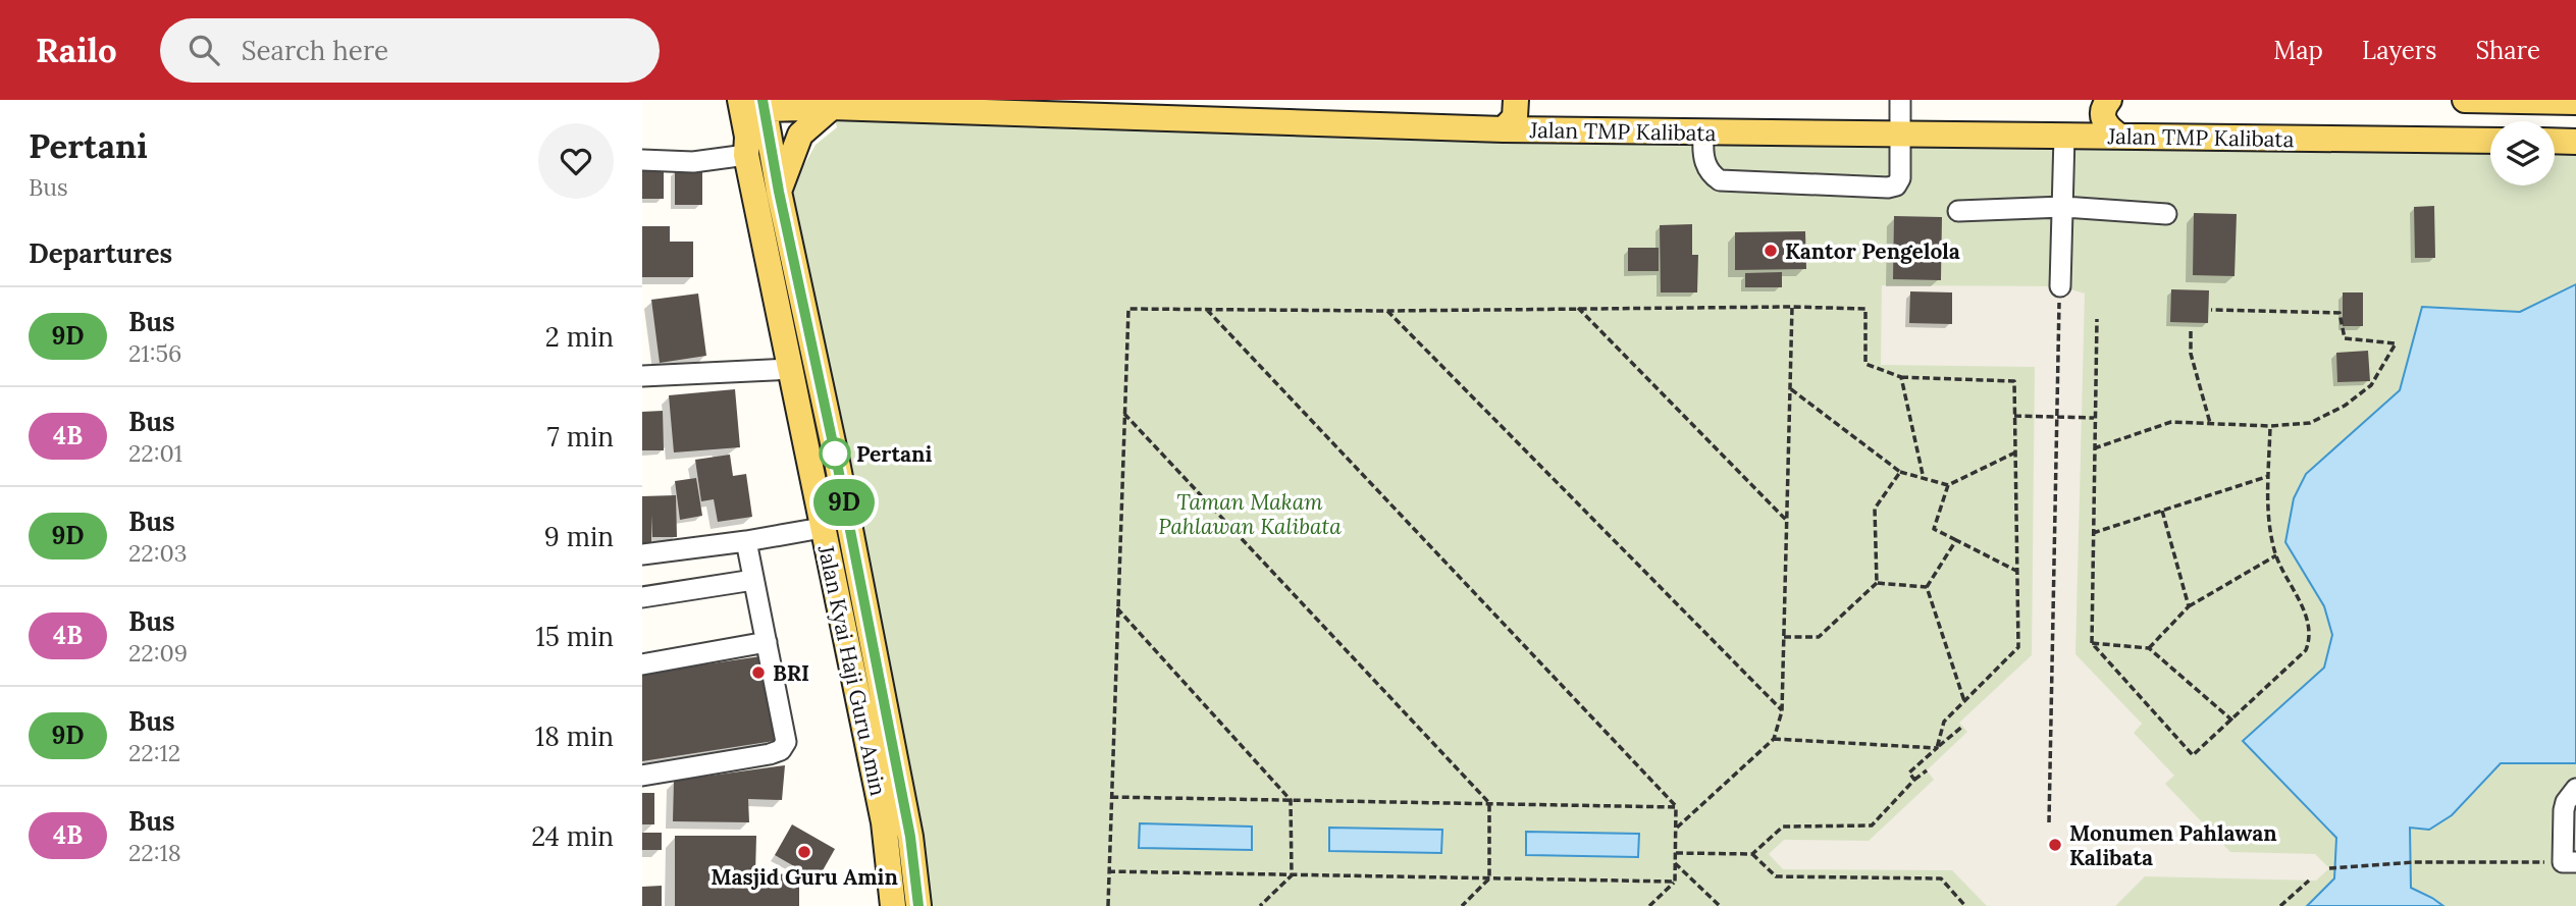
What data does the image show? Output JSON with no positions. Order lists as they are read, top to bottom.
{
  "streets": {
    "main road": ["Jalan TMP Kalibata", "Jalan Kyai Haji Guru Amin"]
  },
  "crossings": [
    ["Jalan TMP Kalibata", "Jalan Kyai Haji Guru Amin"]
  ],
  "parks": ["Taman Makam Pahlawan Kalibata"],
  "places": [
    "Kantor Pengelola",
    "Pertani",
    "BRI",
    "Monumen Pahlawan Kalibata",
    "Masjid Guru Amin"
  ],
  "lines": ["bus line 9D"],
  "page": {
    "header": "Railo",
    "search": "Search here",
    "nav": ["Map", "Layers", "Share"],
    "heading": [
      ["Pertani", "Bus"],
      "Departures"
    ],
    "on_map": "9D",
    "list": [
      {
        "mark": "9D",
        "name": "Bus",
        "note": "21:56",
        "value": "2 min"
      },
      {
        "mark": "4B",
        "name": "Bus",
        "note": "22:01",
        "value": "7 min"
      },
      {
        "mark": "9D",
        "name": "Bus",
        "note": "22:03",
        "value": "9 min"
      },
      {
        "mark": "4B",
        "name": "Bus",
        "note": "22:09",
        "value": "15 min"
      },
      {
        "mark": "9D",
        "name": "Bus",
        "note": "22:12",
        "value": "18 min"
      },
      {
        "mark": "4B",
        "name": "Bus",
        "note": "22:18",
        "value": "24 min"
      }
    ]
  }
}
